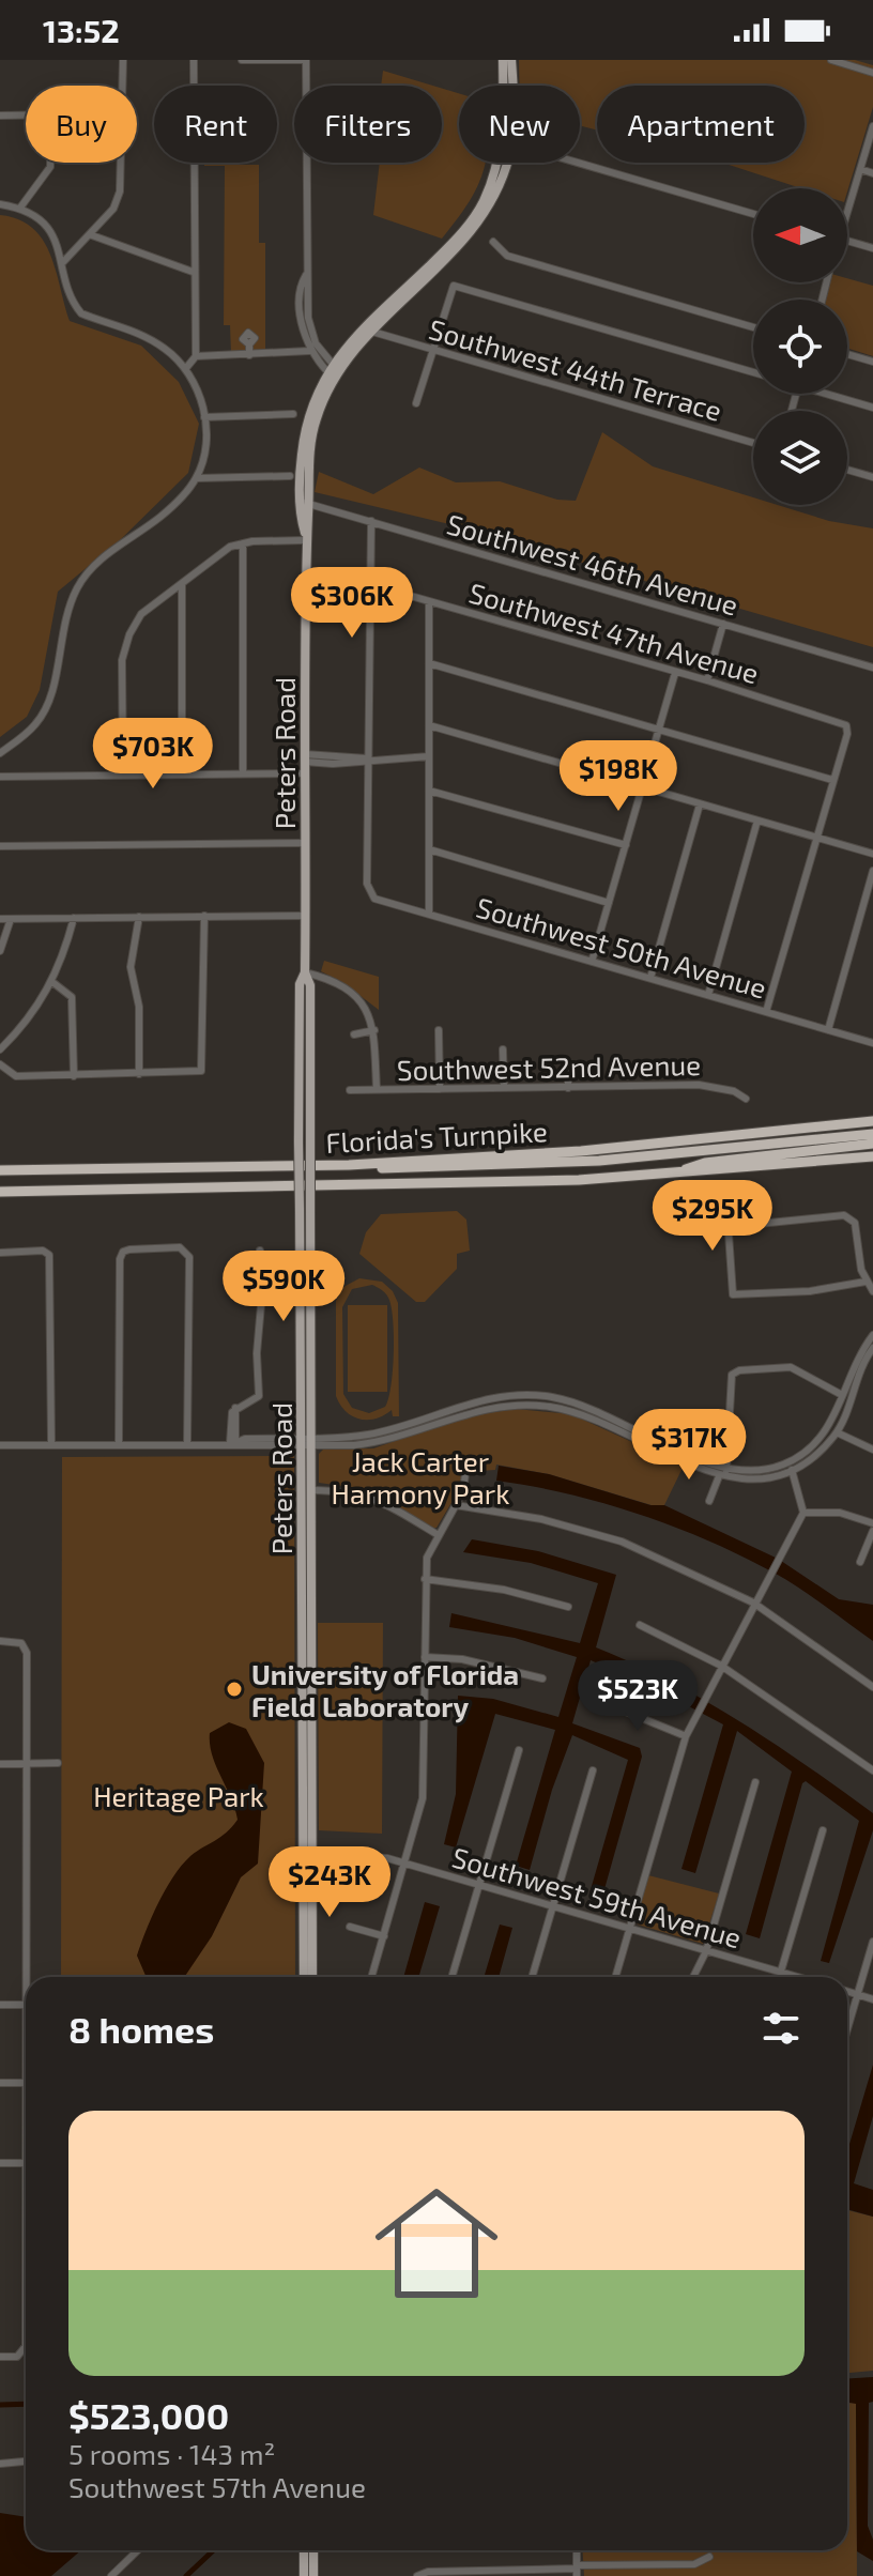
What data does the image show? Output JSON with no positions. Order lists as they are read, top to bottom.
{
  "streets": {
    "highway": ["Florida's Turnpike"],
    "main road": ["Peters Road"],
    "street": [
      "Southwest 44th Terrace",
      "Southwest 46th Avenue",
      "Southwest 47th Avenue",
      "Southwest 50th Avenue",
      "Southwest 52nd Avenue",
      "Southwest 59th Avenue"
    ]
  },
  "crossings": [
    ["Southwest 46th Avenue", "Peters Road"],
    ["Peters Road", "Southwest 59th Avenue"]
  ],
  "parks": ["Jack Carter Harmony Park", "Heritage Park"],
  "places": ["University of Florida Field Laboratory"],
  "north": "left",
  "page": {
    "status": "13:52",
    "chip": [
      "Buy",
      "Rent",
      "Filters",
      "New",
      "Apartment"
    ],
    "price": [
      "$306K",
      "$703K",
      "$198K",
      "$295K",
      "$590K",
      "$317K",
      "$523K",
      "$243K"
    ],
    "heading": "8 homes",
    "list": [
      {
        "name": "$523,000",
        "note": "5 rooms · 143 m² · Southwest 57th Avenue"
      }
    ]
  }
}
